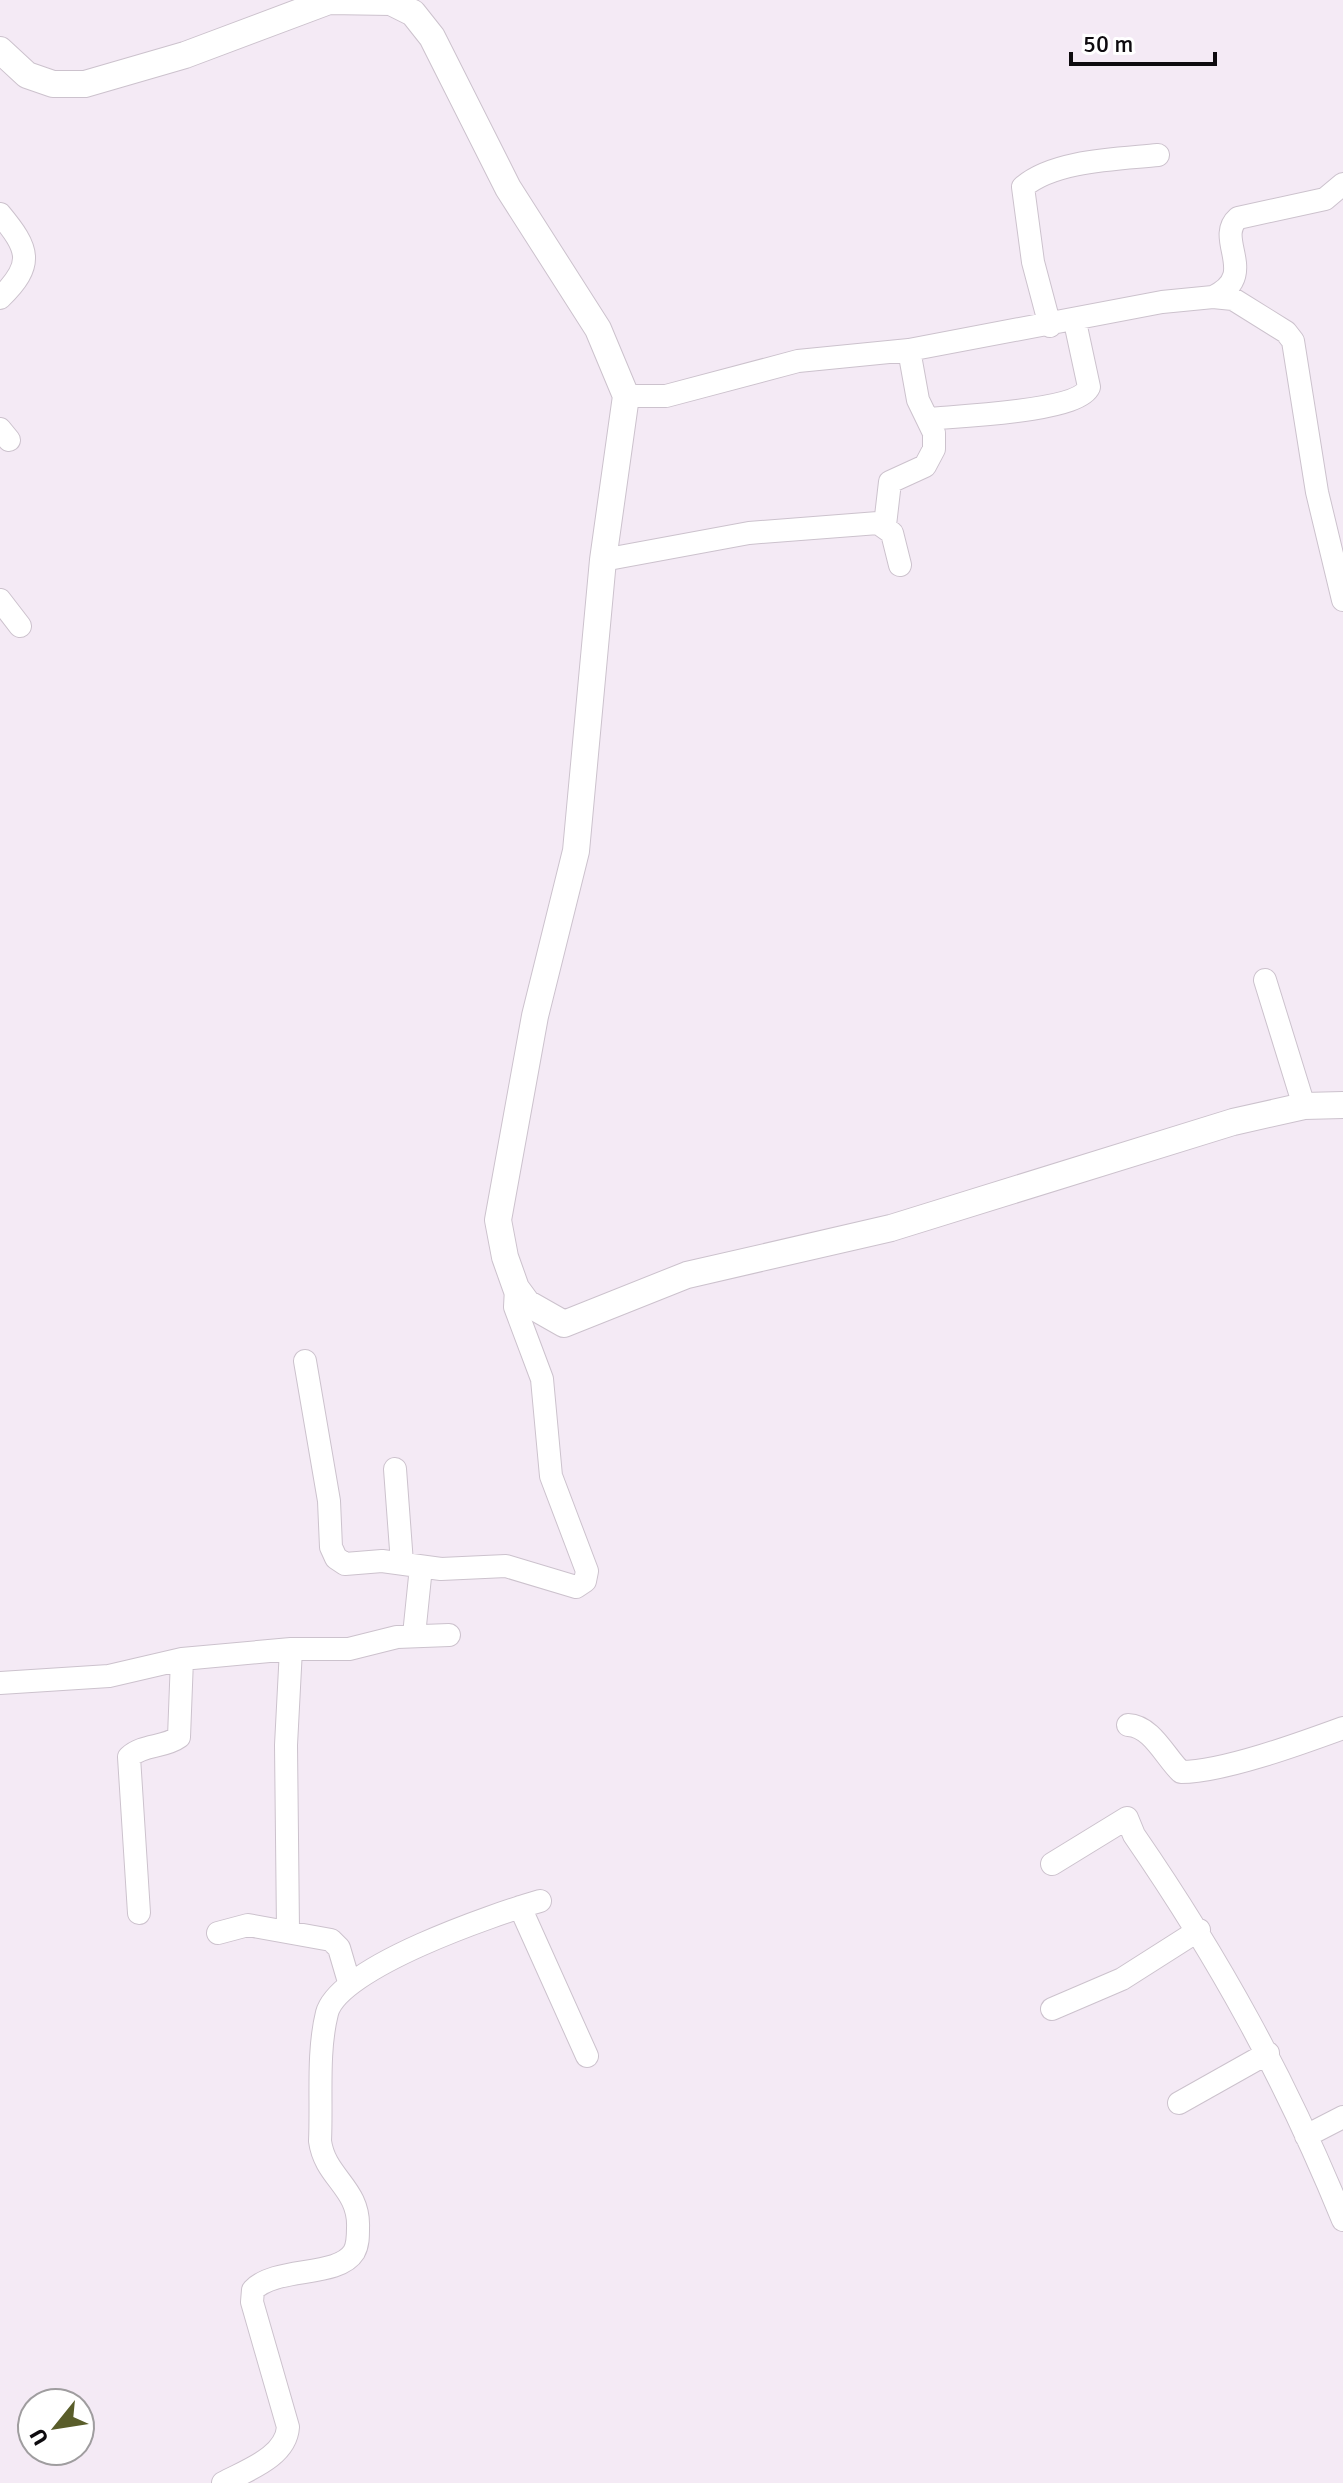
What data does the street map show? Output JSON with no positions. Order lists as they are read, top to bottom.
{
  "scale_bar": "50 m",
  "north": "bottom left"
}
